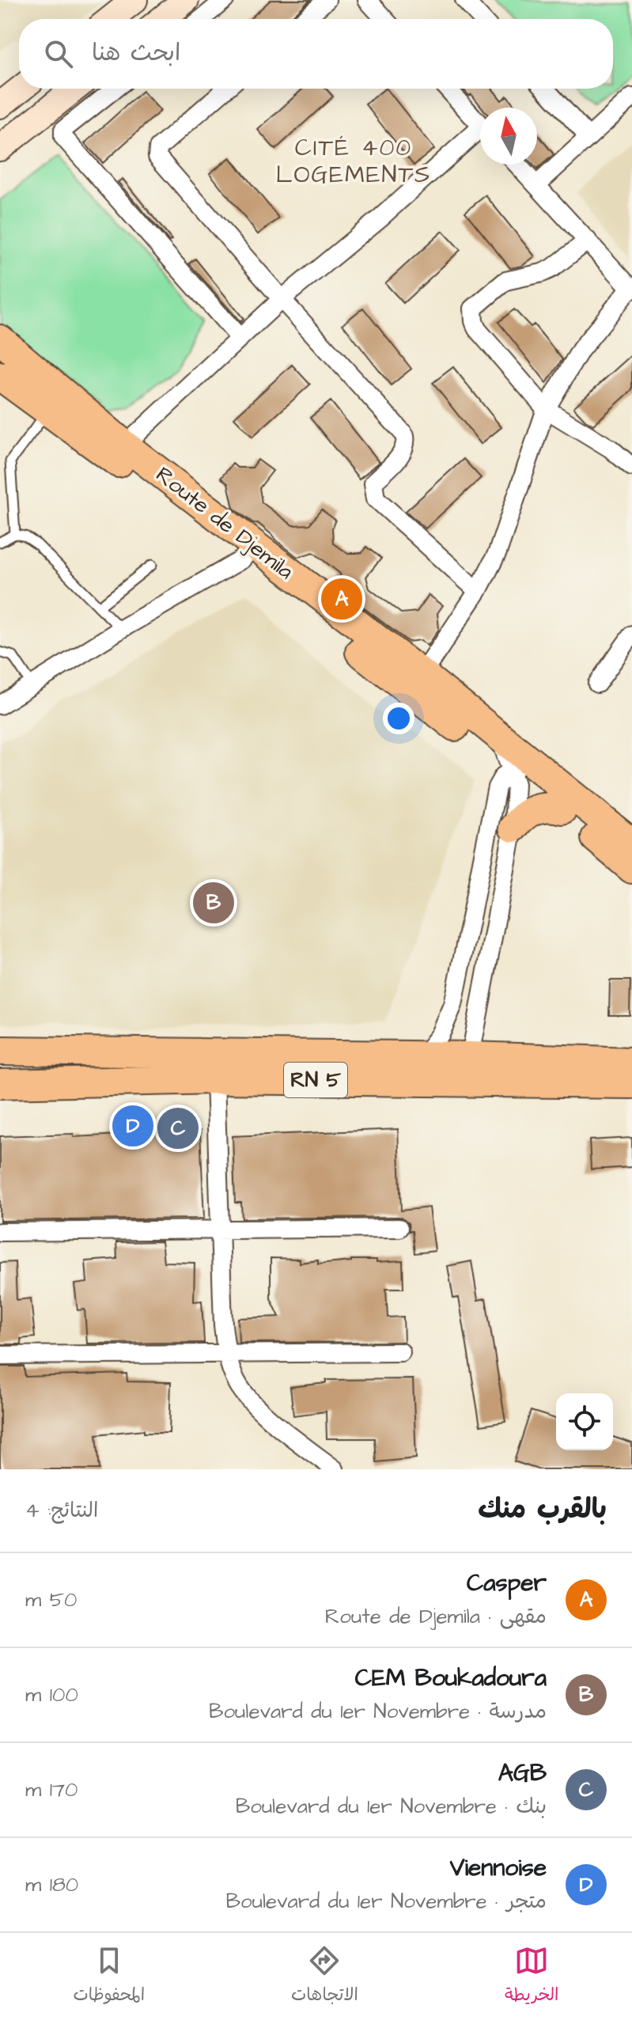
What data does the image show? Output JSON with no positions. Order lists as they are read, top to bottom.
{
  "streets": {
    "main road": ["Route de Djemila", "RN 5"]
  },
  "districts": ["CITÉ 400 LOGEMENTS"],
  "north": "top",
  "page": {
    "search": "ابحث هنا",
    "pins": [
      "A",
      "B",
      "D",
      "C"
    ],
    "heading": ["بالقرب منك", "النتائج: 4"],
    "list": [
      {
        "mark": "A",
        "name": "Casper",
        "note": "مقهى · Route de Djemila",
        "value": "50 m"
      },
      {
        "mark": "B",
        "name": "CEM Boukadoura",
        "note": "مدرسة · Boulevard du 1er Novembre",
        "value": "100 m"
      },
      {
        "mark": "C",
        "name": "AGB",
        "note": "بنك · Boulevard du 1er Novembre",
        "value": "170 m"
      },
      {
        "mark": "D",
        "name": "Viennoise",
        "note": "متجر · Boulevard du 1er Novembre",
        "value": "180 m"
      }
    ],
    "nav": ["الخريطة", "الاتجاهات", "المحفوظات"]
  }
}
